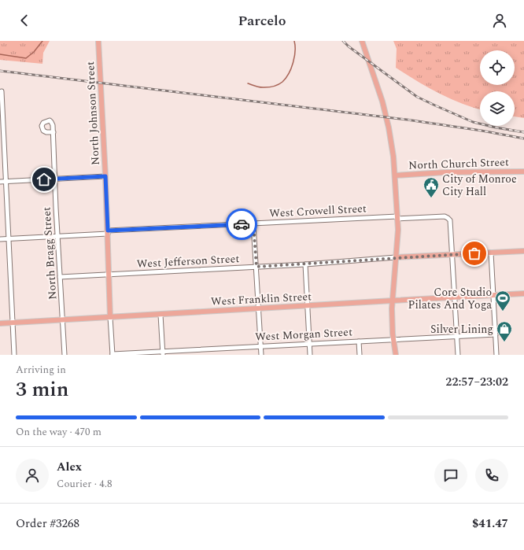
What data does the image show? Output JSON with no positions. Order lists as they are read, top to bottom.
{
  "streets": {
    "main road": [
      "North Johnson Street",
      "North Church Street",
      "West Jefferson Street",
      "West Franklin Street"
    ],
    "street": ["West Crowell Street", "North Bragg Street", "West Morgan Street"]
  },
  "crossings": [
    ["North Johnson Street", "West Crowell Street"],
    ["North Johnson Street", "West Jefferson Street"],
    ["North Johnson Street", "West Franklin Street"],
    ["North Johnson Street", "West Morgan Street"],
    ["West Crowell Street", "North Bragg Street"],
    ["West Crowell Street", "West Jefferson Street"],
    ["North Bragg Street", "West Jefferson Street"],
    ["North Bragg Street", "West Franklin Street"]
  ],
  "places": {
    "public building": ["City of Monroe City Hall"],
    "sports": ["Core Studio Pilates And Yoga"],
    "shop": ["Silver Lining"]
  },
  "page": {
    "header": "Parcelo",
    "heading": ["3 min", "Arriving in", "22:57–23:02"],
    "panel": [
      "Alex",
      "Courier · 4.8",
      "Order #3268",
      "$41.47"
    ],
    "bar": "On the way · 470 m"
  }
}
